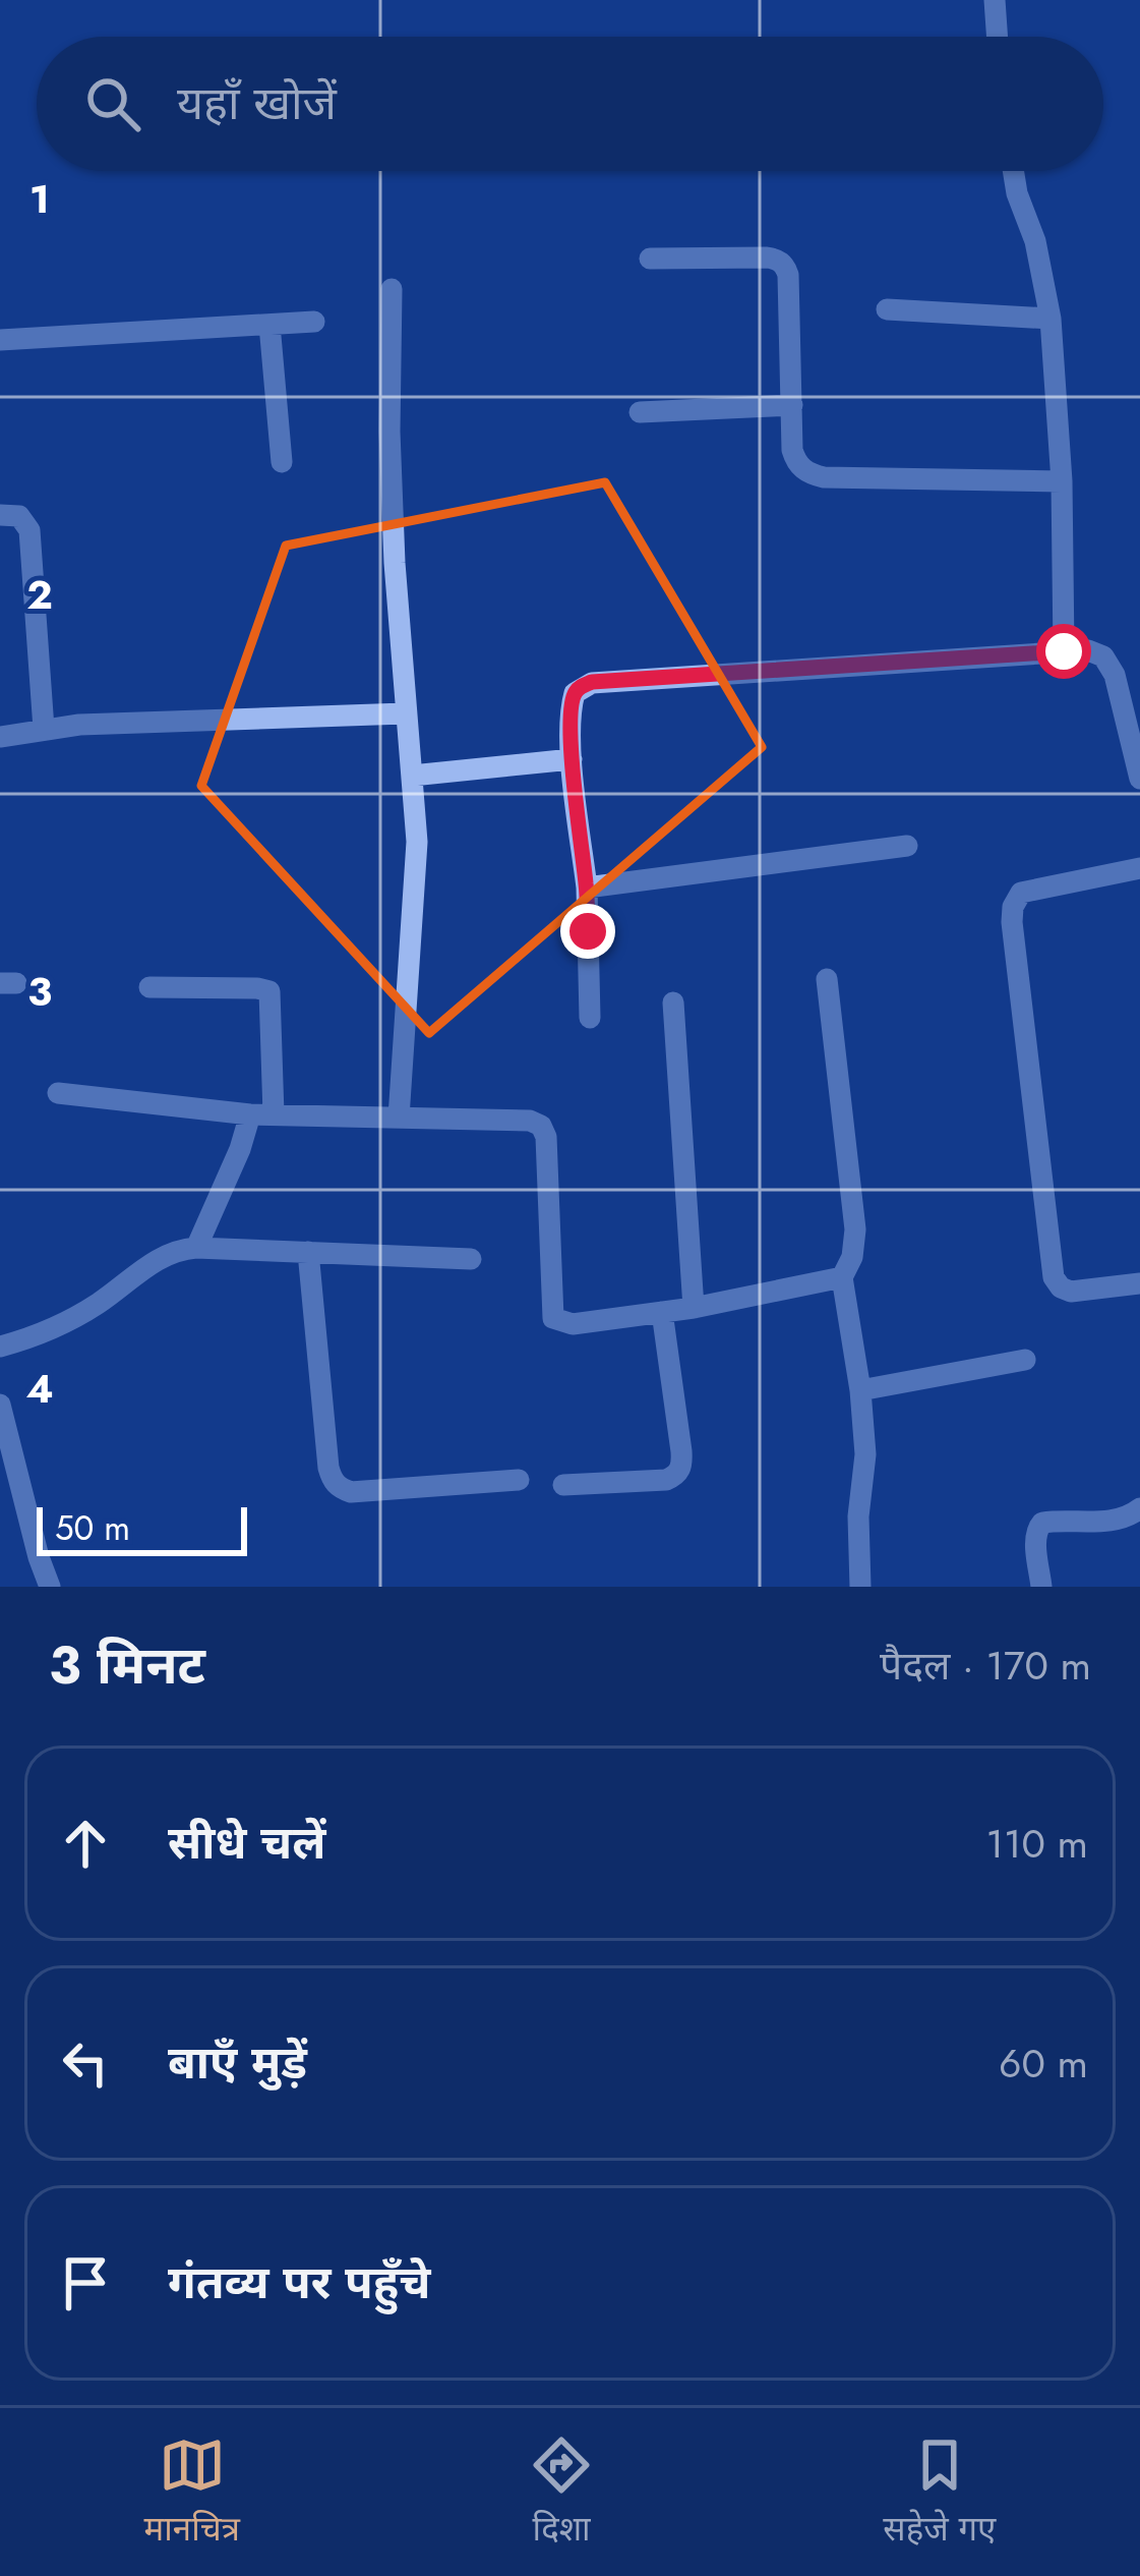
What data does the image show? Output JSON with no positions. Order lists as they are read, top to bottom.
{
  "scale_bar": "50 m",
  "page": {
    "search": "यहाँ खोजें",
    "scale": "50 m",
    "heading": ["3 मिनट", "पैदल · 170 m"],
    "list": [
      ["सीधे चलें", "110 m"],
      ["बाएँ मुड़ें", "60 m"],
      "गंतव्य पर पहुँचे"
    ],
    "nav": ["मानचित्र", "दिशा", "सहेजे गए"]
  },
  "grid": {
    "rows": [
      "1",
      "2",
      "3",
      "4"
    ]
  }
}
